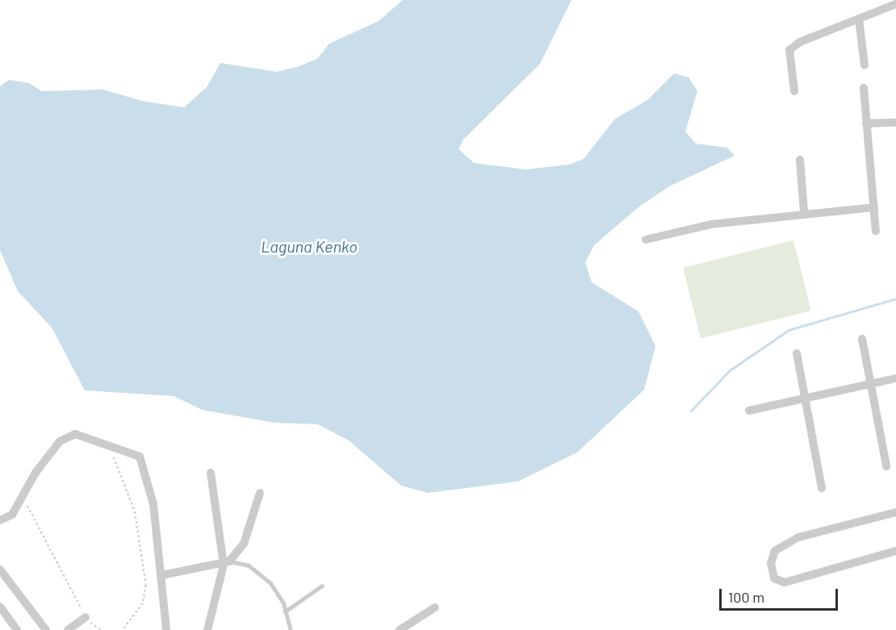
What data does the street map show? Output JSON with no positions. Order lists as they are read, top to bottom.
{
  "water": ["Laguna Kenko"],
  "scale_bar": "100 m"
}
